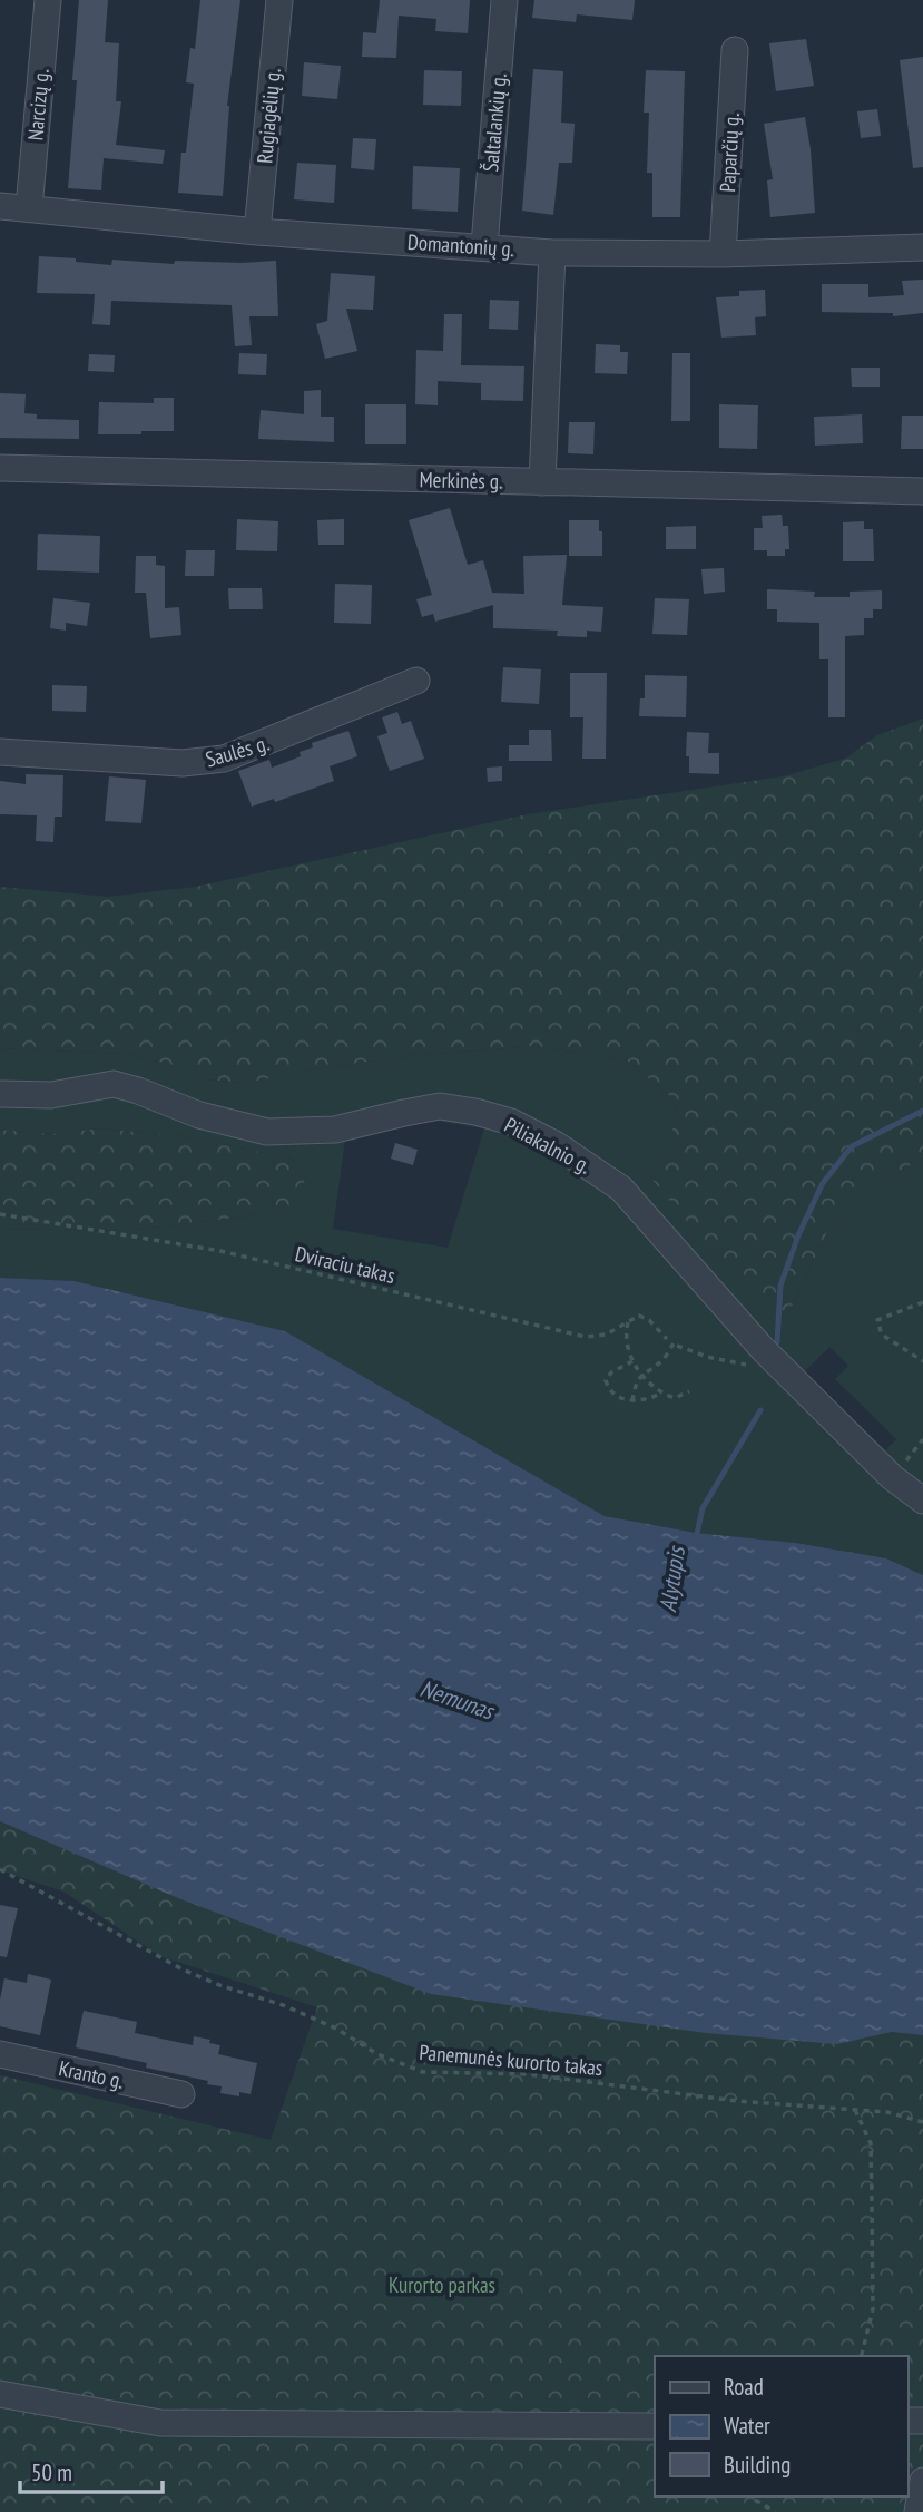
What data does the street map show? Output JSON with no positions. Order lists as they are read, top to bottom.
{
  "streets": {
    "street": [
      "Narcizų g.",
      "Rugiagėlių g.",
      "Šaltalankių g.",
      "Paparčių g.",
      "Domantonių g.",
      "Merkinės g.",
      "Saulės g.",
      "Piliakalnio g.",
      "Kranto g."
    ],
    "path": ["Dviraciu takas", "Panemunės kurorto takas"]
  },
  "crossings": [
    ["Narcizų g.", "Domantonių g."],
    ["Rugiagėlių g.", "Domantonių g."],
    ["Šaltalankių g.", "Domantonių g."],
    ["Paparčių g.", "Domantonių g."]
  ],
  "water": ["Alytupis", "Nemunas"],
  "parks": ["Kurorto parkas"],
  "legend": ["Road", "Water", "Building"],
  "scale_bar": "50 m"
}
